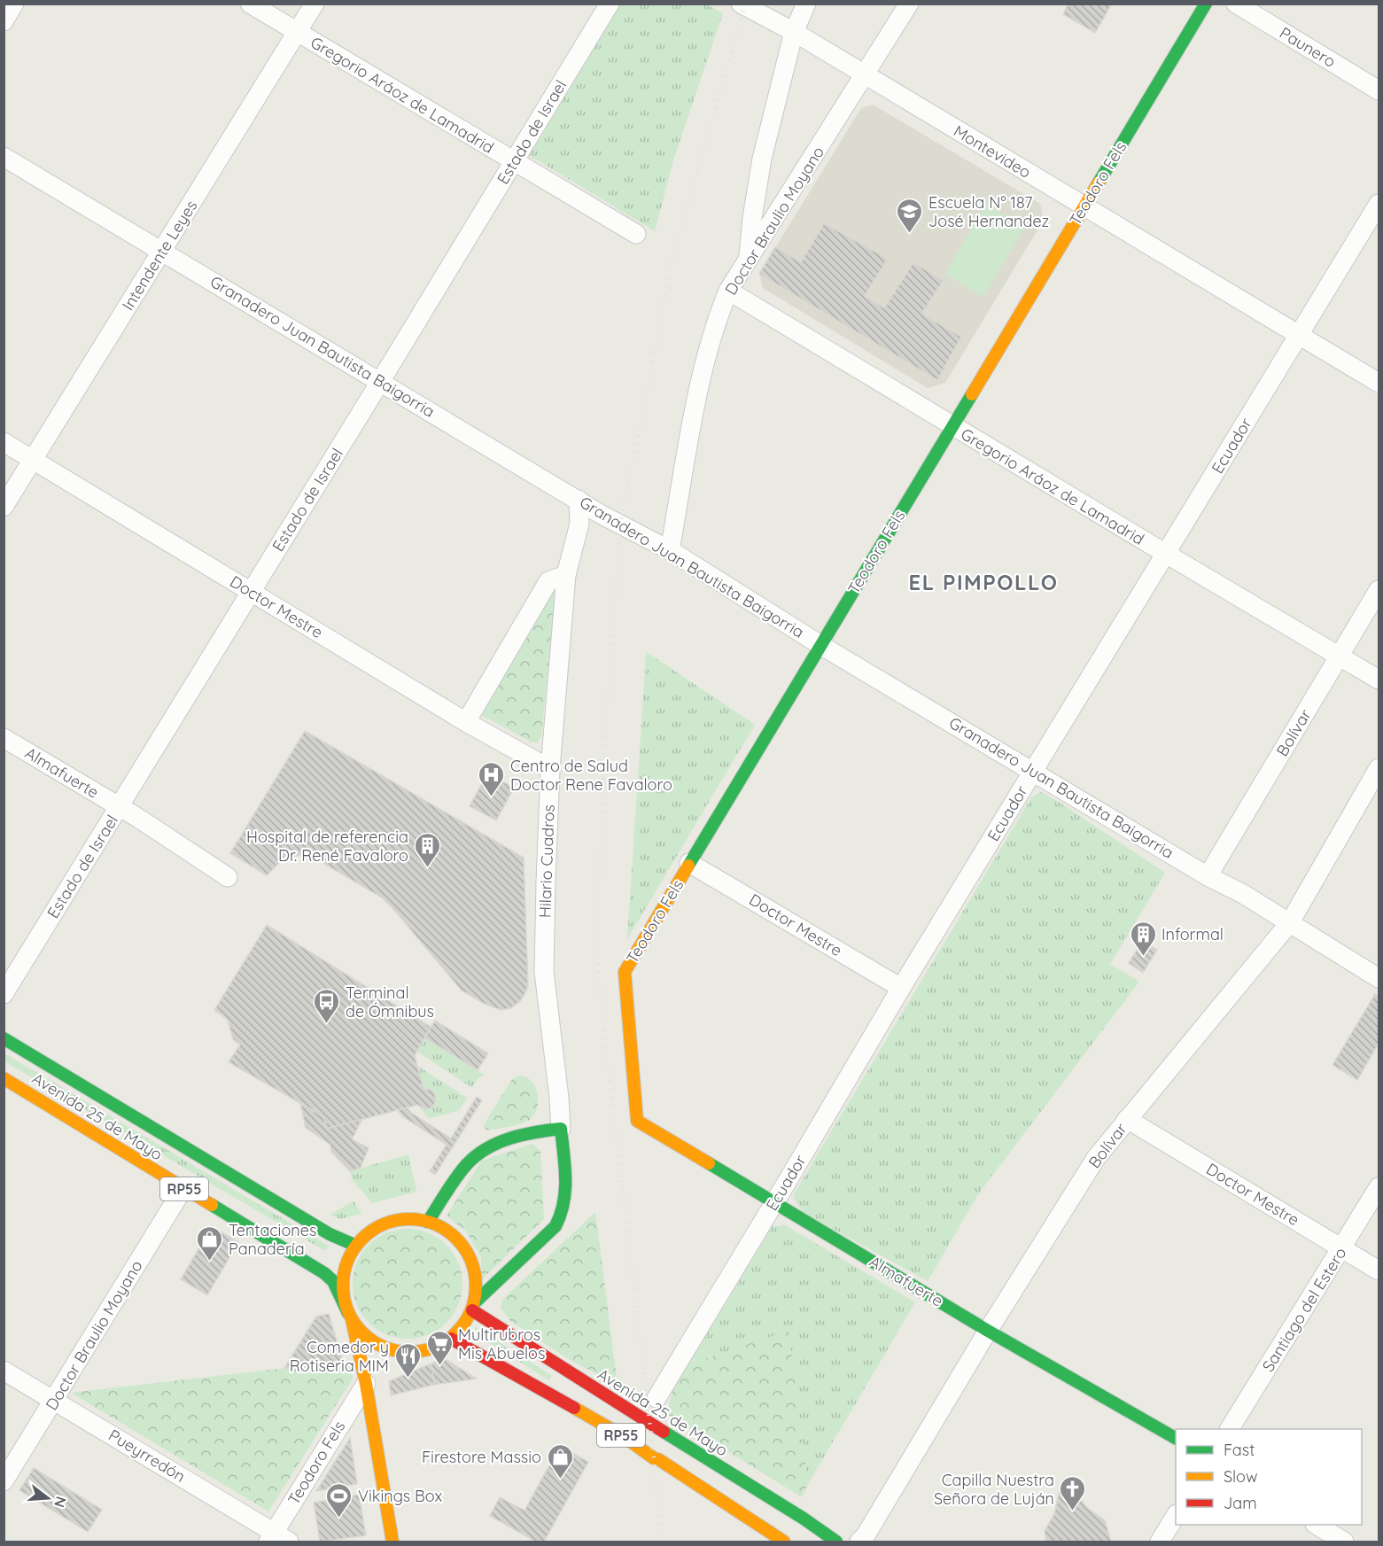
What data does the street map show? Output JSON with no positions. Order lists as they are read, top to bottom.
{
  "streets": {
    "main road": [
      "Teodoro Fels",
      "Almafuerte",
      "Hilario Cuadros",
      "Avenida 25 de Mayo",
      "RP55"
    ],
    "street": [
      "Paunero",
      "Gregorio Aráoz de Lamadrid",
      "Estado de Israel",
      "Montevideo",
      "Doctor Braulio Moyano",
      "Intendente Leyes",
      "Granadero Juan Bautista Baigorria",
      "Ecuador",
      "Doctor Mestre",
      "Bolívar",
      "Santiago del Estero",
      "Pueyrredón"
    ]
  },
  "crossings": [
    ["Gregorio Aráoz de Lamadrid", "Estado de Israel"],
    ["Gregorio Aráoz de Lamadrid", "Teodoro Fels"],
    ["Gregorio Aráoz de Lamadrid", "Doctor Braulio Moyano"],
    ["Gregorio Aráoz de Lamadrid", "Intendente Leyes"],
    ["Gregorio Aráoz de Lamadrid", "Ecuador"],
    ["Gregorio Aráoz de Lamadrid", "Bolívar"],
    ["Estado de Israel", "Granadero Juan Bautista Baigorria"],
    ["Estado de Israel", "Doctor Mestre"],
    ["Estado de Israel", "Almafuerte"],
    ["Montevideo", "Teodoro Fels"],
    ["Montevideo", "Doctor Braulio Moyano"],
    ["Montevideo", "Ecuador"],
    ["Teodoro Fels", "Granadero Juan Bautista Baigorria"],
    ["Teodoro Fels", "Doctor Mestre"],
    ["Teodoro Fels", "Almafuerte"],
    ["Teodoro Fels", "Pueyrredón"],
    ["Doctor Braulio Moyano", "Granadero Juan Bautista Baigorria"],
    ["Doctor Braulio Moyano", "Avenida 25 de Mayo"],
    ["Doctor Braulio Moyano", "Pueyrredón"],
    ["Intendente Leyes", "Granadero Juan Bautista Baigorria"],
    ["Intendente Leyes", "Doctor Mestre"],
    ["Granadero Juan Bautista Baigorria", "Ecuador"],
    ["Granadero Juan Bautista Baigorria", "Bolívar"],
    ["Granadero Juan Bautista Baigorria", "Hilario Cuadros"],
    ["Ecuador", "Doctor Mestre"],
    ["Ecuador", "Almafuerte"],
    ["Doctor Mestre", "Bolívar"],
    ["Doctor Mestre", "Hilario Cuadros"],
    ["Doctor Mestre", "Santiago del Estero"],
    ["Bolívar", "Almafuerte"],
    ["Hilario Cuadros", "Avenida 25 de Mayo"],
    ["Hilario Cuadros", "RP55"],
    ["Avenida 25 de Mayo", "RP55"]
  ],
  "districts": ["EL PIMPOLLO"],
  "places": {
    "school or university": ["Escuela N° 187 José Hernandez"],
    "hospital": ["Centro de Salud Doctor Rene Favaloro"],
    "building": ["Hospital de referencia Dr. René Favaloro", "Informal"],
    "bus stop": ["Terminal de Ómnibus"],
    "shop": ["Tentaciones Panadería", "Firestore Massio"],
    "supermarket": ["Multirubros Mis Abuelos"],
    "restaurant": ["Comedor y Rotiseria MIM"],
    "church": ["Capilla Nuestra Señora de Luján"],
    "sports": ["Vikings Box"]
  },
  "legend": ["Fast", "Slow", "Jam"],
  "north": "right"
}
